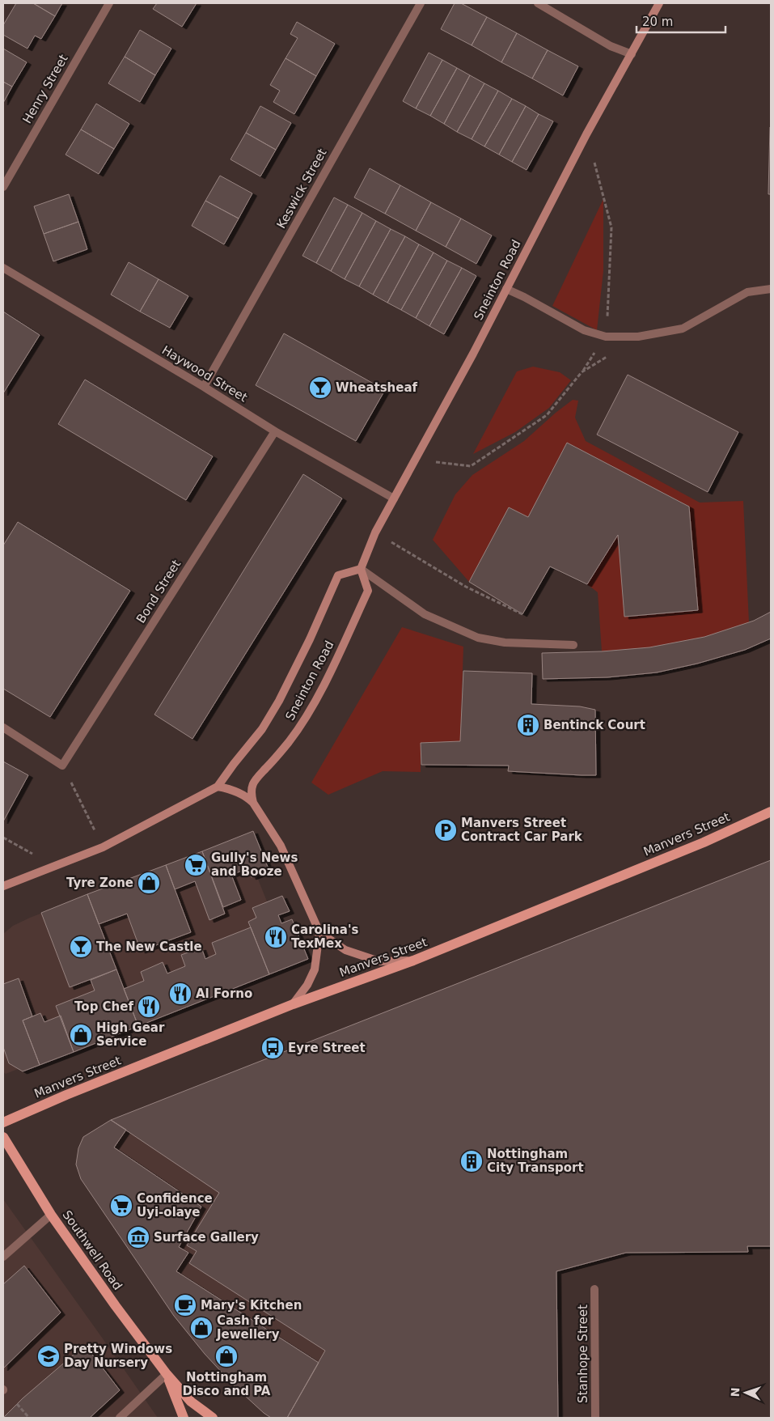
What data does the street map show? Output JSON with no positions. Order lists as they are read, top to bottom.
{
  "streets": {
    "main road": ["Manvers Street", "Southwell Road"],
    "street": [
      "Henry Street",
      "Keswick Street",
      "Sneinton Road",
      "Haywood Street",
      "Bond Street",
      "Stanhope Street"
    ]
  },
  "crossings": [
    ["Keswick Street", "Haywood Street"],
    ["Sneinton Road", "Haywood Street"],
    ["Haywood Street", "Bond Street"]
  ],
  "places": {
    "bar": ["Wheatsheaf", "The New Castle"],
    "building": ["Bentinck Court", "Nottingham City Transport"],
    "parking": ["Manvers Street Contract Car Park"],
    "supermarket": ["Gully's News and Booze", "Confidence Uyi-olaye"],
    "shop": [
      "Tyre Zone",
      "High Gear Service",
      "Cash for Jewellery",
      "Nottingham Disco and PA"
    ],
    "restaurant": ["Carolina's TexMex", "Al Forno", "Top Chef"],
    "bus stop": ["Eyre Street"],
    "museum": ["Surface Gallery"],
    "cafe": ["Mary's Kitchen"],
    "school or university": ["Pretty Windows Day Nursery"]
  },
  "scale_bar": "20 m",
  "north": "left"
}
